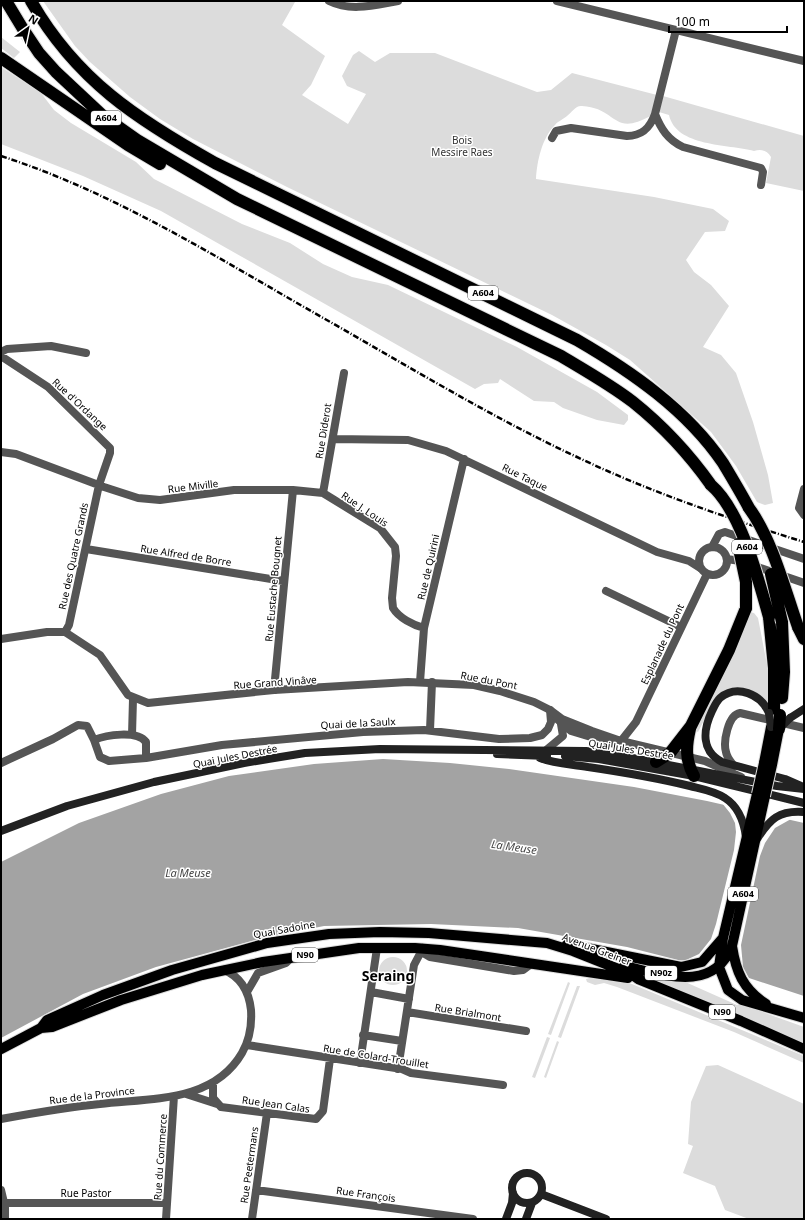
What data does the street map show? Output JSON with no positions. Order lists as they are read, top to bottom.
{
  "streets": {
    "highway": ["A604"],
    "main road": [
      "Quai Jules Destrée",
      "Quai Sadoine",
      "Avenue Greiner",
      "N90",
      "N90z"
    ],
    "street": [
      "Rue d'Ordange",
      "Rue Diderot",
      "Rue Taque",
      "Rue Miville",
      "Rue J. Louis",
      "Rue Alfred de Borre",
      "Rue des Quatre Grands",
      "Rue de Quirini",
      "Rue Eustache Bougnet",
      "Esplanade du Pont",
      "Rue du Pont",
      "Rue Grand Vinâve",
      "Quai de la Saulx",
      "Rue Brialmont",
      "Rue de Colard-Trouillet",
      "Rue de la Province",
      "Rue Jean Calas",
      "Rue du Commerce",
      "Rue Peetermans",
      "Rue Pastor",
      "Rue François"
    ]
  },
  "crossings": [
    ["A604", "Quai Jules Destrée"],
    ["A604", "N90z"],
    ["Rue d'Ordange", "Rue Miville"],
    ["Rue d'Ordange", "Rue des Quatre Grands"],
    ["Rue Diderot", "Rue Taque"],
    ["Rue Diderot", "Rue J. Louis"],
    ["Rue Taque", "Rue de Quirini"],
    ["Rue Taque", "Esplanade du Pont"],
    ["Rue Miville", "Rue J. Louis"],
    ["Rue Miville", "Rue des Quatre Grands"],
    ["Rue Miville", "Rue Eustache Bougnet"],
    ["Rue J. Louis", "Rue de Quirini"],
    ["Rue J. Louis", "Rue Eustache Bougnet"],
    ["Rue Alfred de Borre", "Rue des Quatre Grands"],
    ["Rue Alfred de Borre", "Rue Eustache Bougnet"],
    ["Rue de Quirini", "Rue du Pont"],
    ["Rue de Quirini", "Rue Grand Vinâve"],
    ["Rue Eustache Bougnet", "Rue Grand Vinâve"],
    ["Esplanade du Pont", "Rue du Pont"],
    ["Rue du Pont", "Rue Grand Vinâve"],
    ["Rue du Pont", "Quai de la Saulx"],
    ["Quai Sadoine", "Avenue Greiner"],
    ["Quai Sadoine", "N90z"],
    ["Avenue Greiner", "N90z"],
    ["Rue de Colard-Trouillet", "Rue de la Province"],
    ["Rue de Colard-Trouillet", "Rue Jean Calas"],
    ["Rue de la Province", "Rue Jean Calas"],
    ["Rue de la Province", "Rue du Commerce"],
    ["Rue Jean Calas", "Rue Peetermans"],
    ["Rue du Commerce", "Rue Pastor"],
    ["Rue Peetermans", "Rue François"]
  ],
  "districts": ["Seraing"],
  "water": ["La Meuse"],
  "parks": ["Bois Messire Raes"],
  "scale_bar": "100 m",
  "north": "top right"
}
